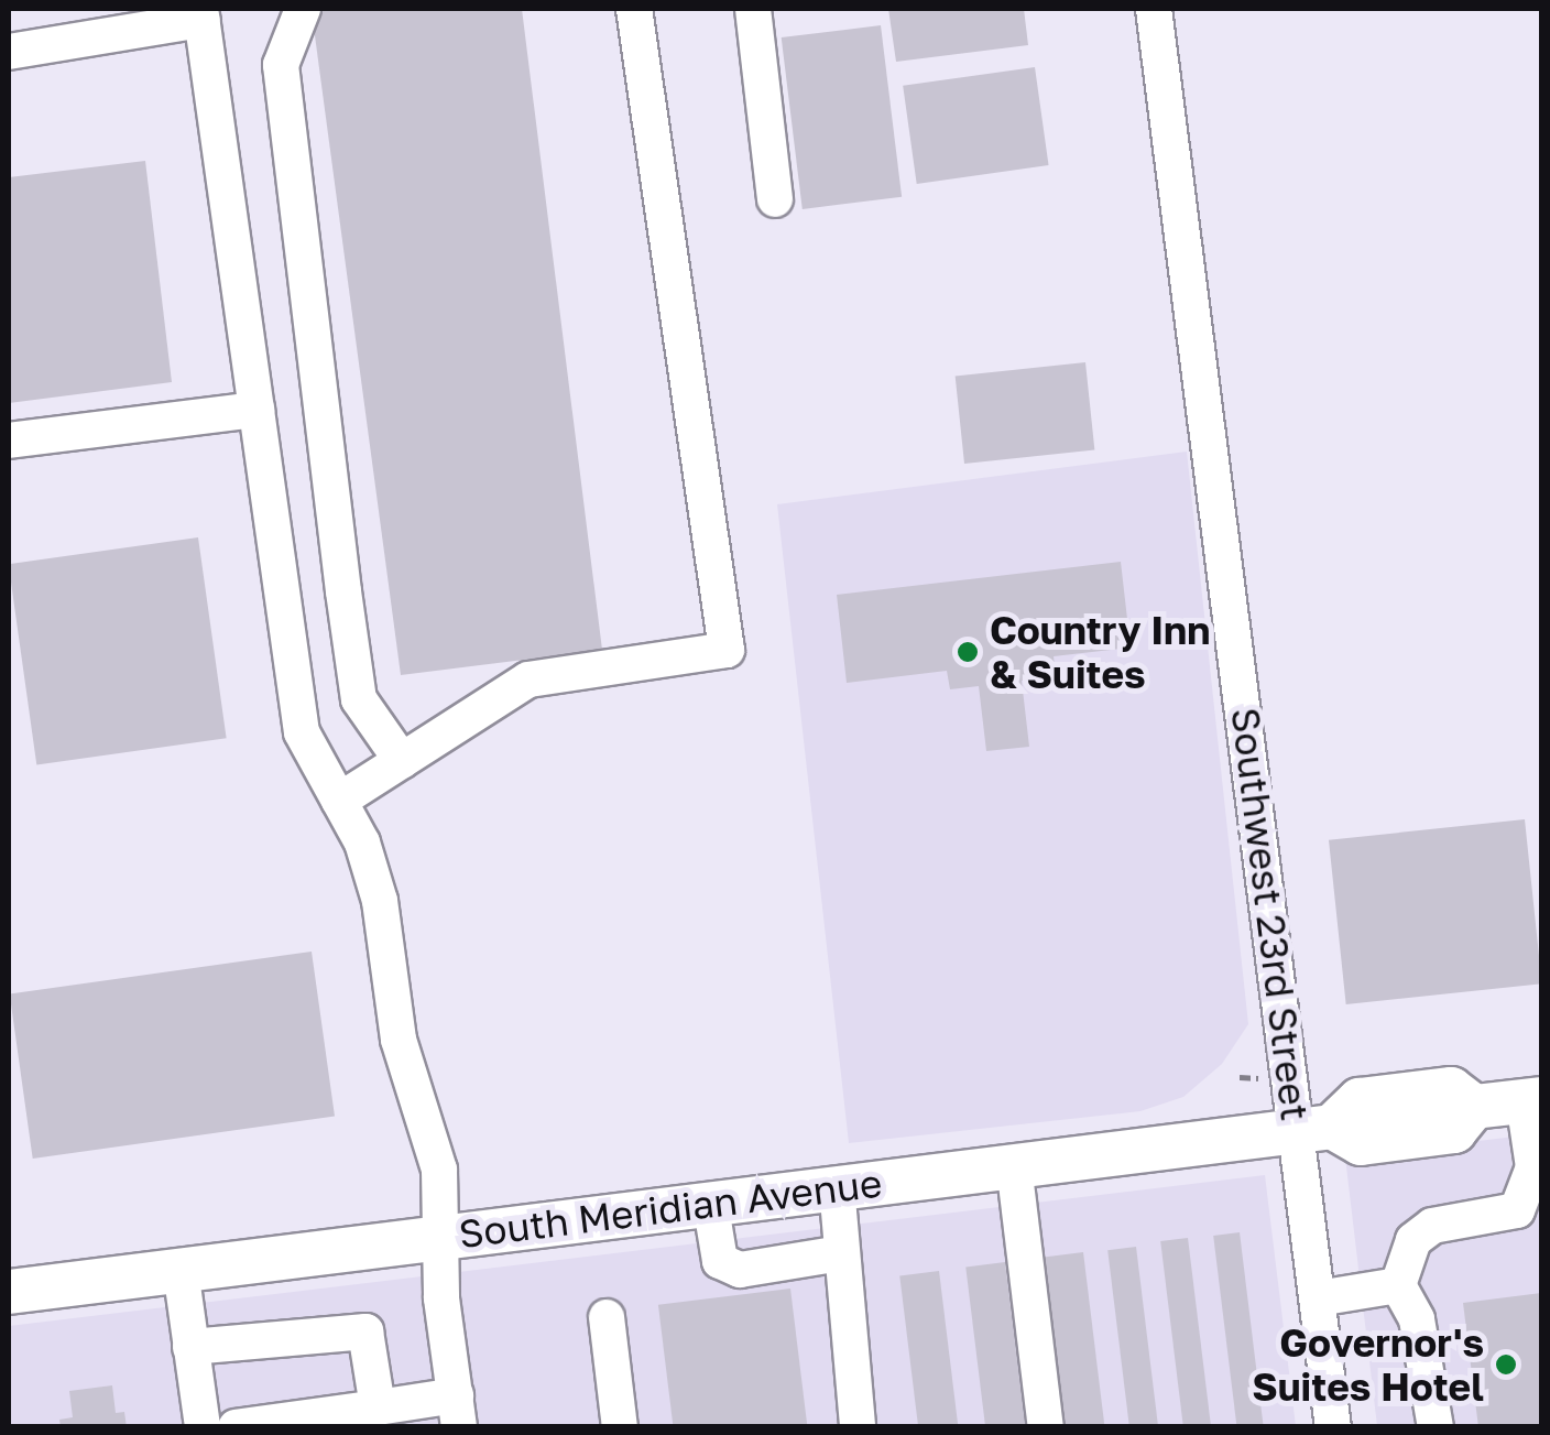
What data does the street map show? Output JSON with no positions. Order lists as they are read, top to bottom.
{
  "streets": {
    "main road": ["South Meridian Avenue"],
    "street": ["Southwest 23rd Street"]
  },
  "crossings": [
    ["Southwest 23rd Street", "South Meridian Avenue"]
  ],
  "places": ["Country Inn & Suites", "Governor's Suites Hotel"]
}
